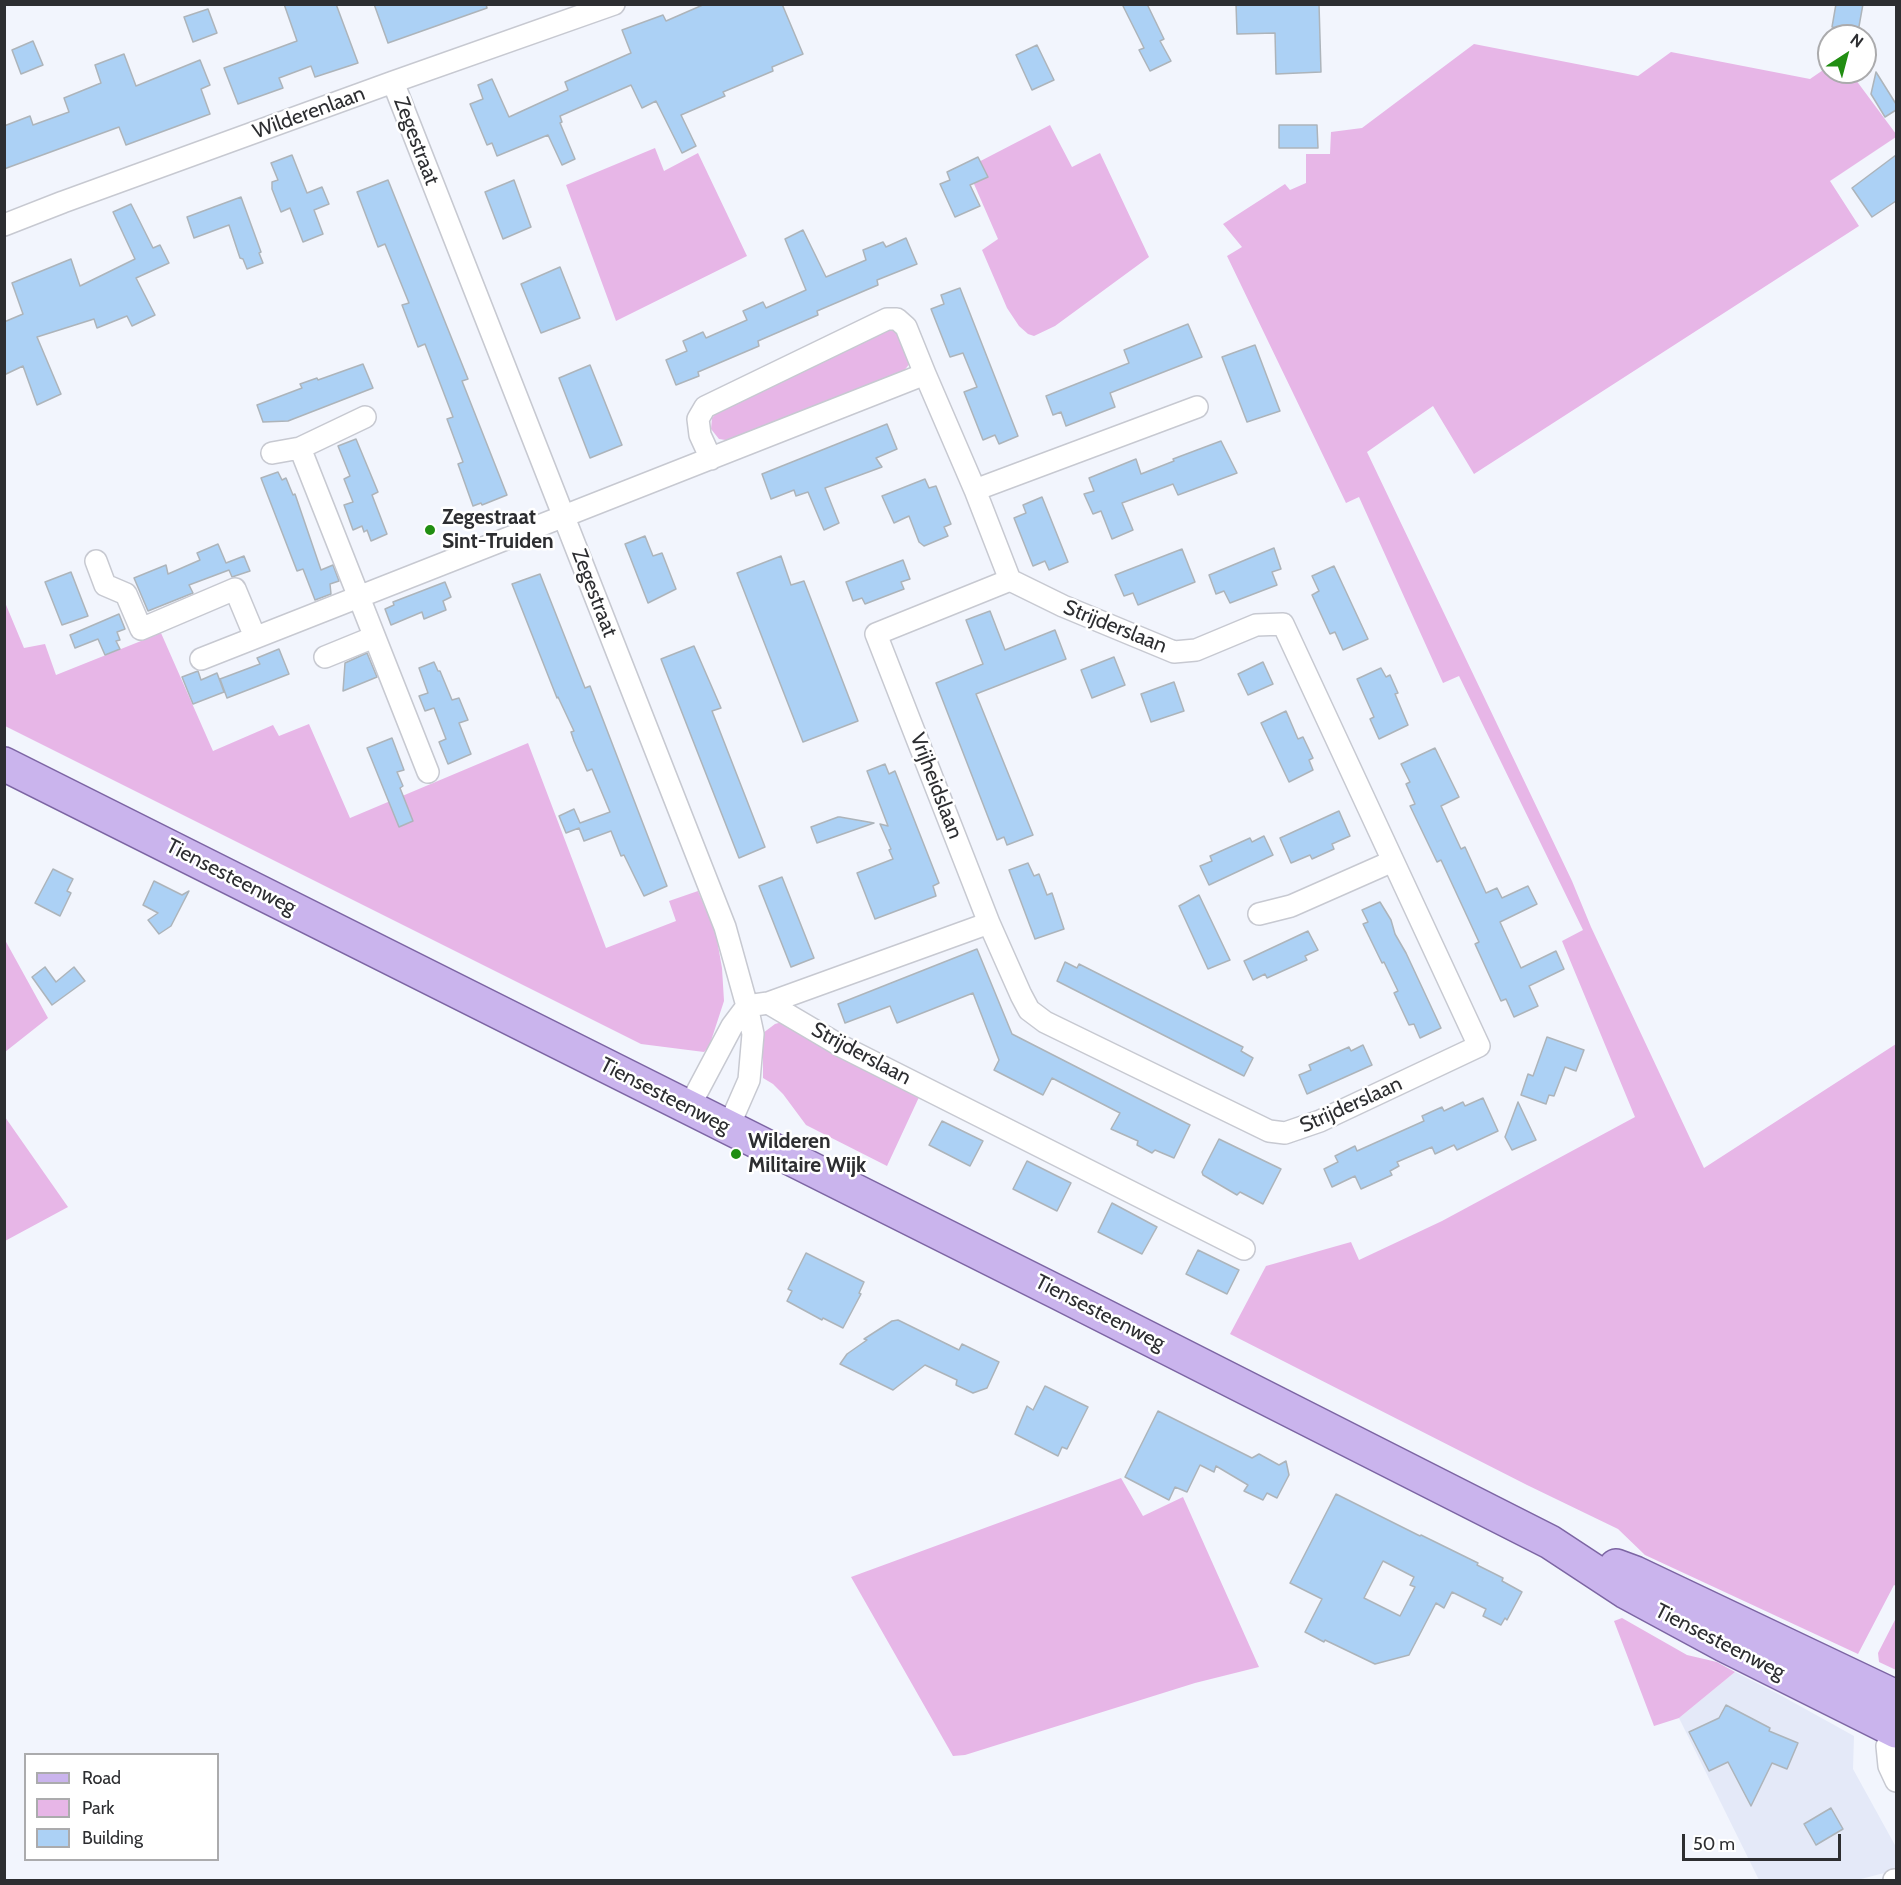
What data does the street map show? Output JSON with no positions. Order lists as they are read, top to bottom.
{
  "streets": {
    "main road": ["Tiensesteenweg"],
    "street": [
      "Wilderenlaan",
      "Zegestraat",
      "Strijderslaan",
      "Vrijheidslaan"
    ]
  },
  "crossings": [
    ["Wilderenlaan", "Zegestraat"],
    ["Zegestraat", "Tiensesteenweg"],
    ["Strijderslaan", "Vrijheidslaan"]
  ],
  "places": ["Zegestraat Sint-Truiden", "Wilderen Militaire Wijk"],
  "legend": ["Road", "Park", "Building"],
  "scale_bar": "50 m",
  "north": "top right"
}
